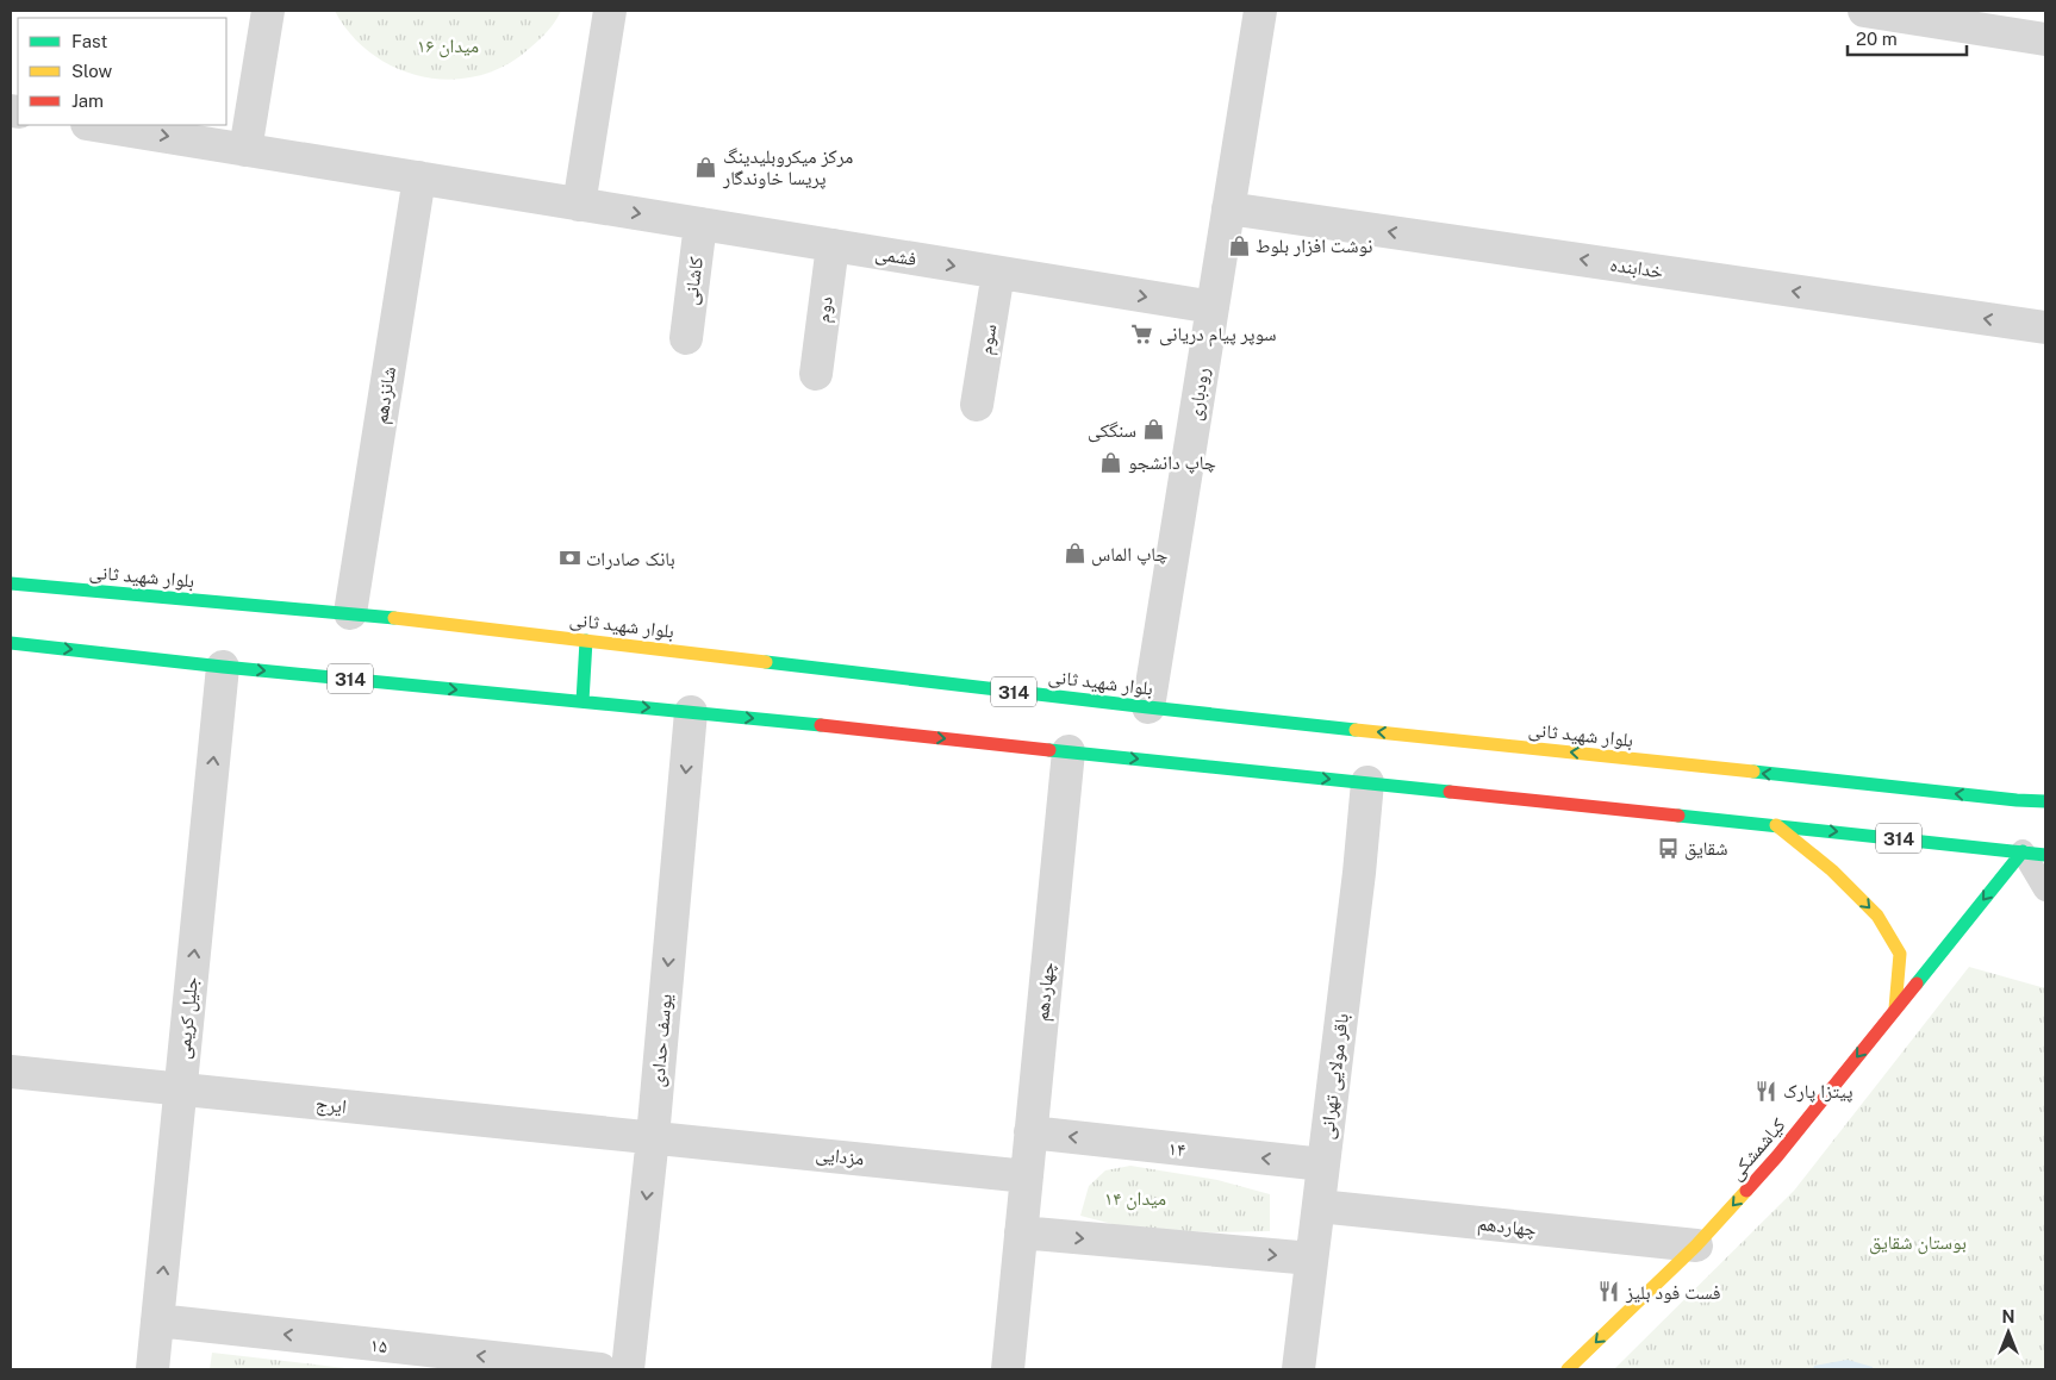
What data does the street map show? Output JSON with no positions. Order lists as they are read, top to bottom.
{
  "streets": {
    "main road": ["بلوار شهید ثانی", "314", "کیاشمشکی"],
    "street": [
      "فشمی",
      "خدابنده",
      "کاشانی",
      "دوم",
      "سوم",
      "رودباری",
      "شانزدهم",
      "چهاردهم",
      "جلیل کریمی",
      "یوسف حدادی",
      "باقر مولایی تهرانی",
      "ایرج",
      "۱۴",
      "مزدایی",
      "۱۵"
    ]
  },
  "crossings": [
    ["فشمی", "کاشانی"],
    ["فشمی", "دوم"],
    ["فشمی", "سوم"],
    ["فشمی", "رودباری"],
    ["خدابنده", "رودباری"],
    ["رودباری", "بلوار شهید ثانی"],
    ["شانزدهم", "بلوار شهید ثانی"],
    ["314", "چهاردهم"],
    ["314", "جلیل کریمی"],
    ["314", "یوسف حدادی"],
    ["314", "باقر مولایی تهرانی"],
    ["314", "کیاشمشکی"],
    ["چهاردهم", "باقر مولایی تهرانی"],
    ["چهاردهم", "۱۴"],
    ["چهاردهم", "کیاشمشکی"],
    ["چهاردهم", "مزدایی"],
    ["جلیل کریمی", "ایرج"],
    ["جلیل کریمی", "۱۵"],
    ["یوسف حدادی", "ایرج"],
    ["یوسف حدادی", "مزدایی"],
    ["باقر مولایی تهرانی", "۱۴"],
    ["ایرج", "مزدایی"]
  ],
  "one_way": [
    "فشمی",
    "خدابنده",
    "جلیل کریمی",
    "یوسف حدادی",
    "کیاشمشکی",
    "۱۵"
  ],
  "parks": ["میدان ۱۶", "میدان ۱۴", "بوستان شقایق"],
  "places": {
    "shop": [
      "مرکز میکروبلیدینگ پریسا خاوندگار",
      "نوشت افزار بلوط",
      "سنگکی",
      "چاپ دانشجو",
      "چاپ‌ الماس"
    ],
    "supermarket": ["سوپر پیام دریانی"],
    "bank": ["بانک صادرات"],
    "bus stop": ["شقایق"],
    "restaurant": ["پیتزا پارک", "فست فود بلیز"]
  },
  "legend": ["Fast", "Slow", "Jam"],
  "scale_bar": "20 m",
  "north": "top"
}
